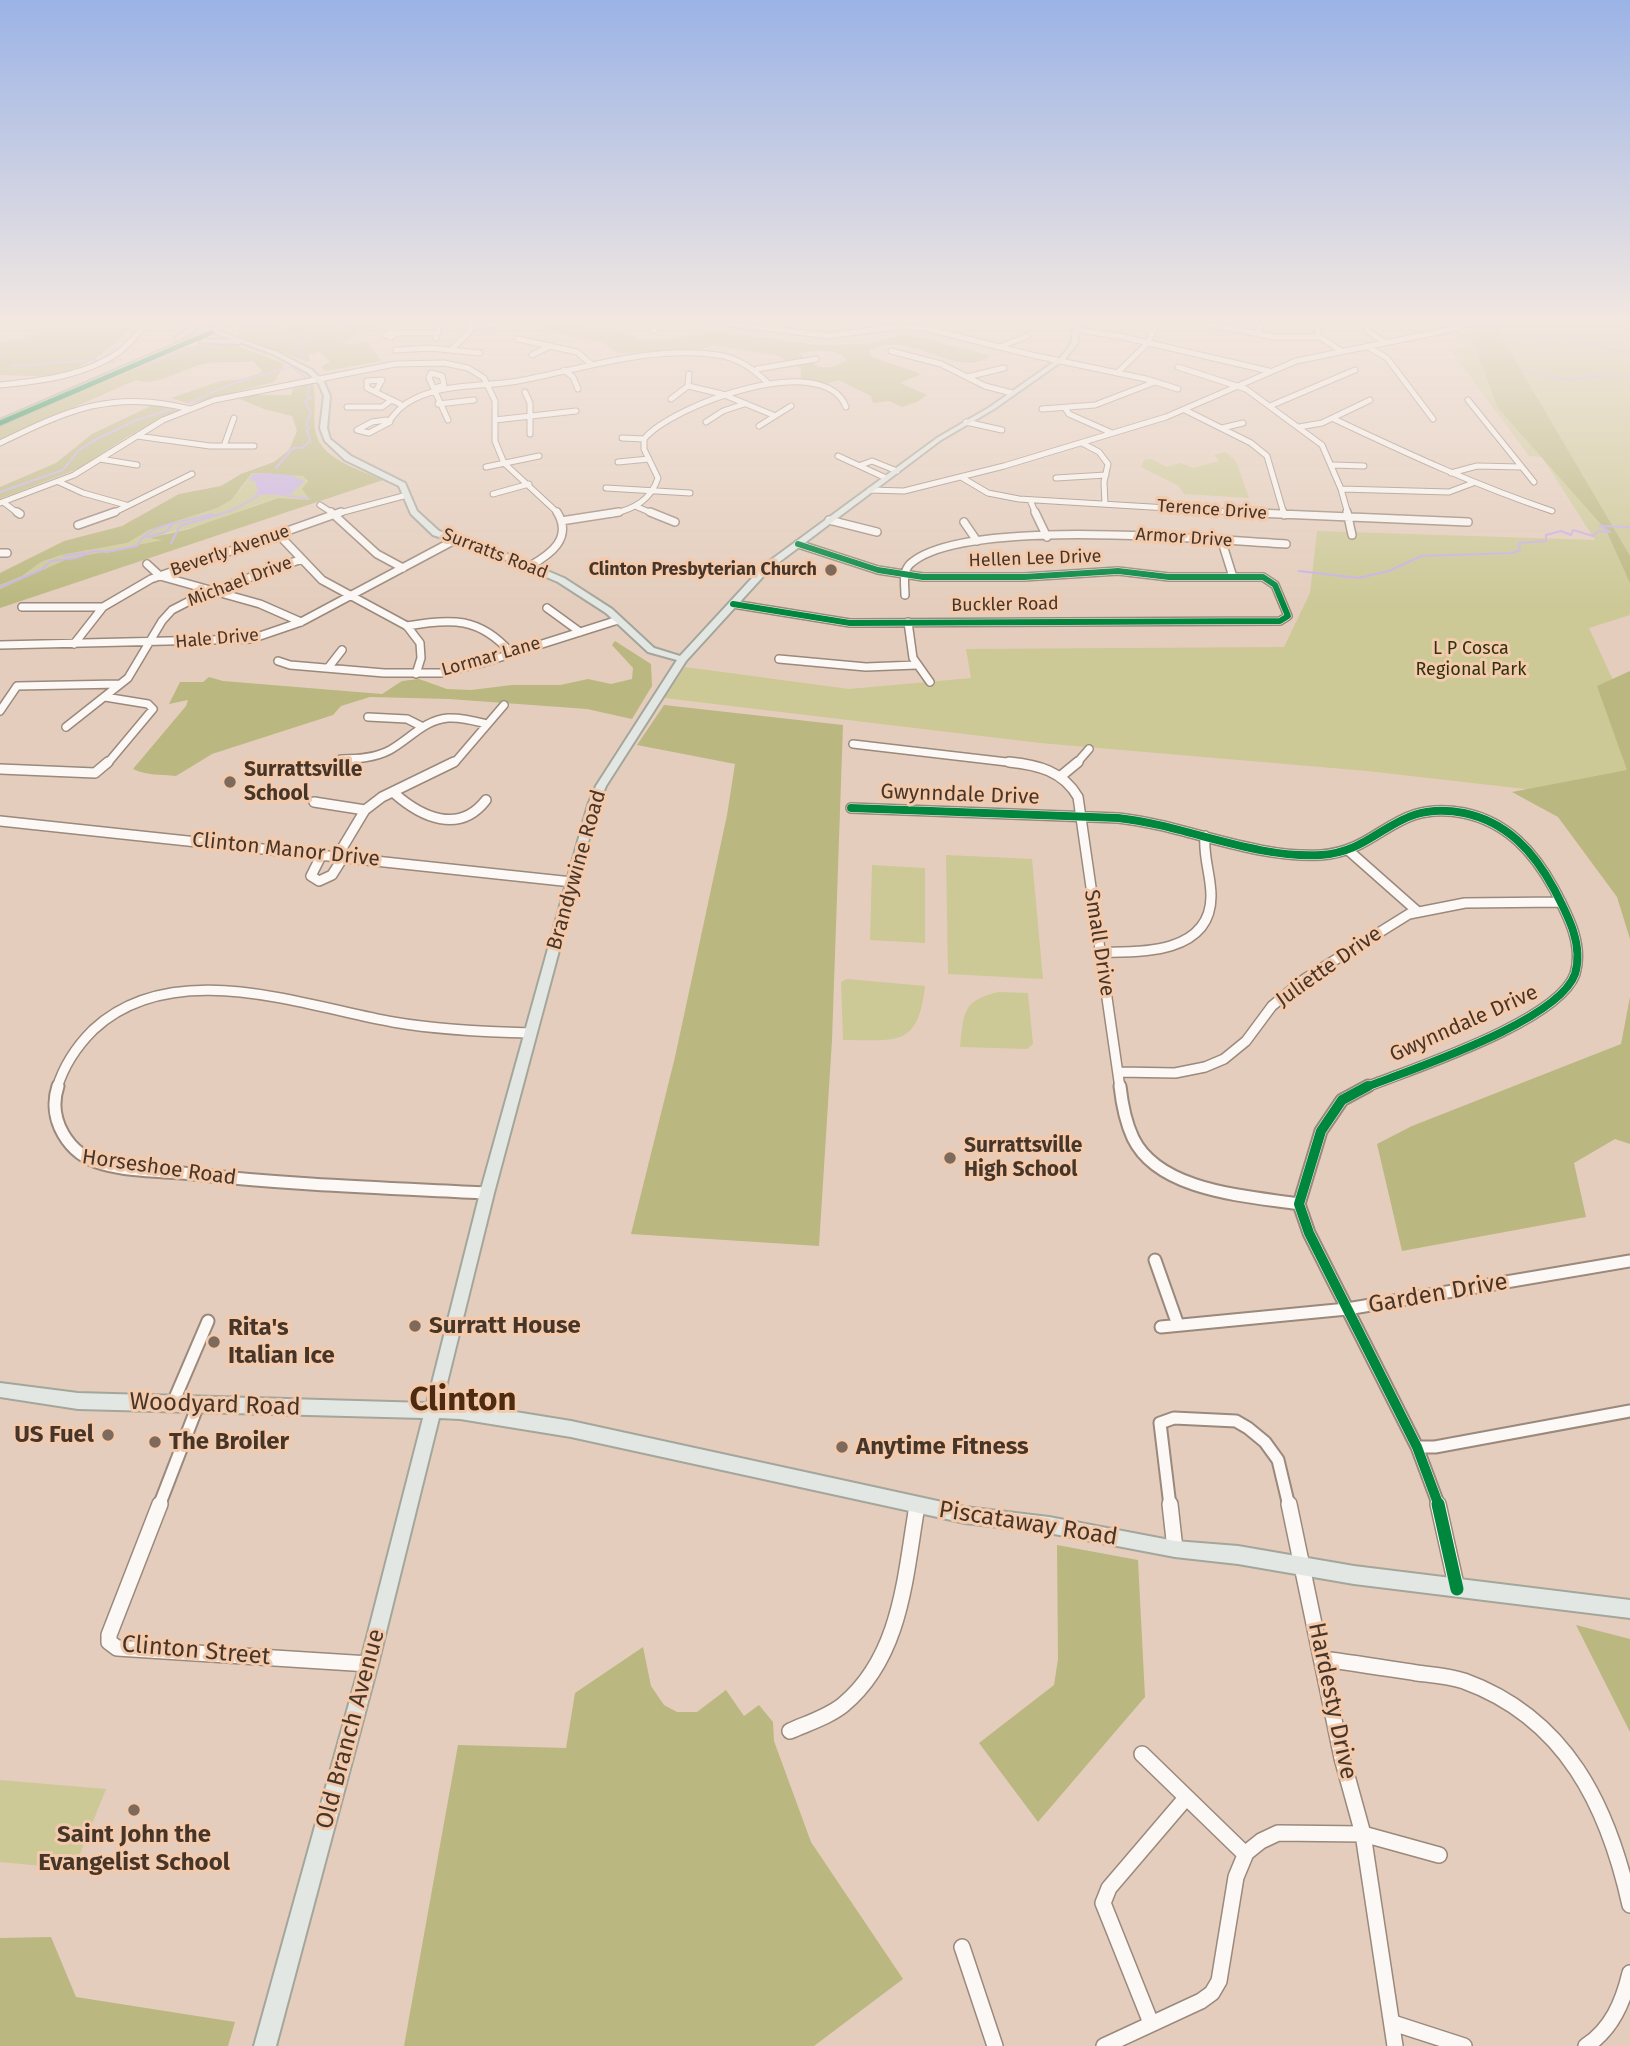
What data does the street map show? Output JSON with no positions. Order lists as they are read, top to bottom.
{
  "streets": {
    "main road": [
      "Surratts Road",
      "Brandywine Road",
      "Woodyard Road",
      "Piscataway Road",
      "Old Branch Avenue"
    ],
    "street": [
      "Terence Drive",
      "Armor Drive",
      "Beverly Avenue",
      "Hellen Lee Drive",
      "Michael Drive",
      "Buckler Road",
      "Hale Drive",
      "Lormar Lane",
      "Gwynndale Drive",
      "Clinton Manor Drive",
      "Small Drive",
      "Juliette Drive",
      "Horseshoe Road",
      "Garden Drive",
      "Clinton Street",
      "Hardesty Drive"
    ]
  },
  "crossings": [
    ["Armor Drive", "Hellen Lee Drive"],
    ["Beverly Avenue", "Surratts Road"],
    ["Beverly Avenue", "Hale Drive"],
    ["Surratts Road", "Hale Drive"],
    ["Surratts Road", "Lormar Lane"],
    ["Surratts Road", "Brandywine Road"],
    ["Hellen Lee Drive", "Buckler Road"],
    ["Hellen Lee Drive", "Brandywine Road"],
    ["Michael Drive", "Hale Drive"],
    ["Buckler Road", "Brandywine Road"],
    ["Gwynndale Drive", "Small Drive"],
    ["Gwynndale Drive", "Juliette Drive"],
    ["Clinton Manor Drive", "Brandywine Road"],
    ["Brandywine Road", "Horseshoe Road"],
    ["Brandywine Road", "Woodyard Road"],
    ["Brandywine Road", "Piscataway Road"],
    ["Brandywine Road", "Old Branch Avenue"],
    ["Small Drive", "Juliette Drive"],
    ["Woodyard Road", "Piscataway Road"],
    ["Woodyard Road", "Clinton Street"],
    ["Woodyard Road", "Old Branch Avenue"],
    ["Piscataway Road", "Hardesty Drive"],
    ["Piscataway Road", "Old Branch Avenue"],
    ["Clinton Street", "Old Branch Avenue"]
  ],
  "districts": ["Clinton"],
  "parks": ["L P Cosca Regional Park"],
  "places": [
    "Clinton Presbyterian Church",
    "Surrattsville School",
    "Surrattsville High School",
    "Surratt House",
    "Rita's Italian Ice",
    "US Fuel",
    "The Broiler",
    "Anytime Fitness",
    "Saint John the Evangelist School"
  ]
}
